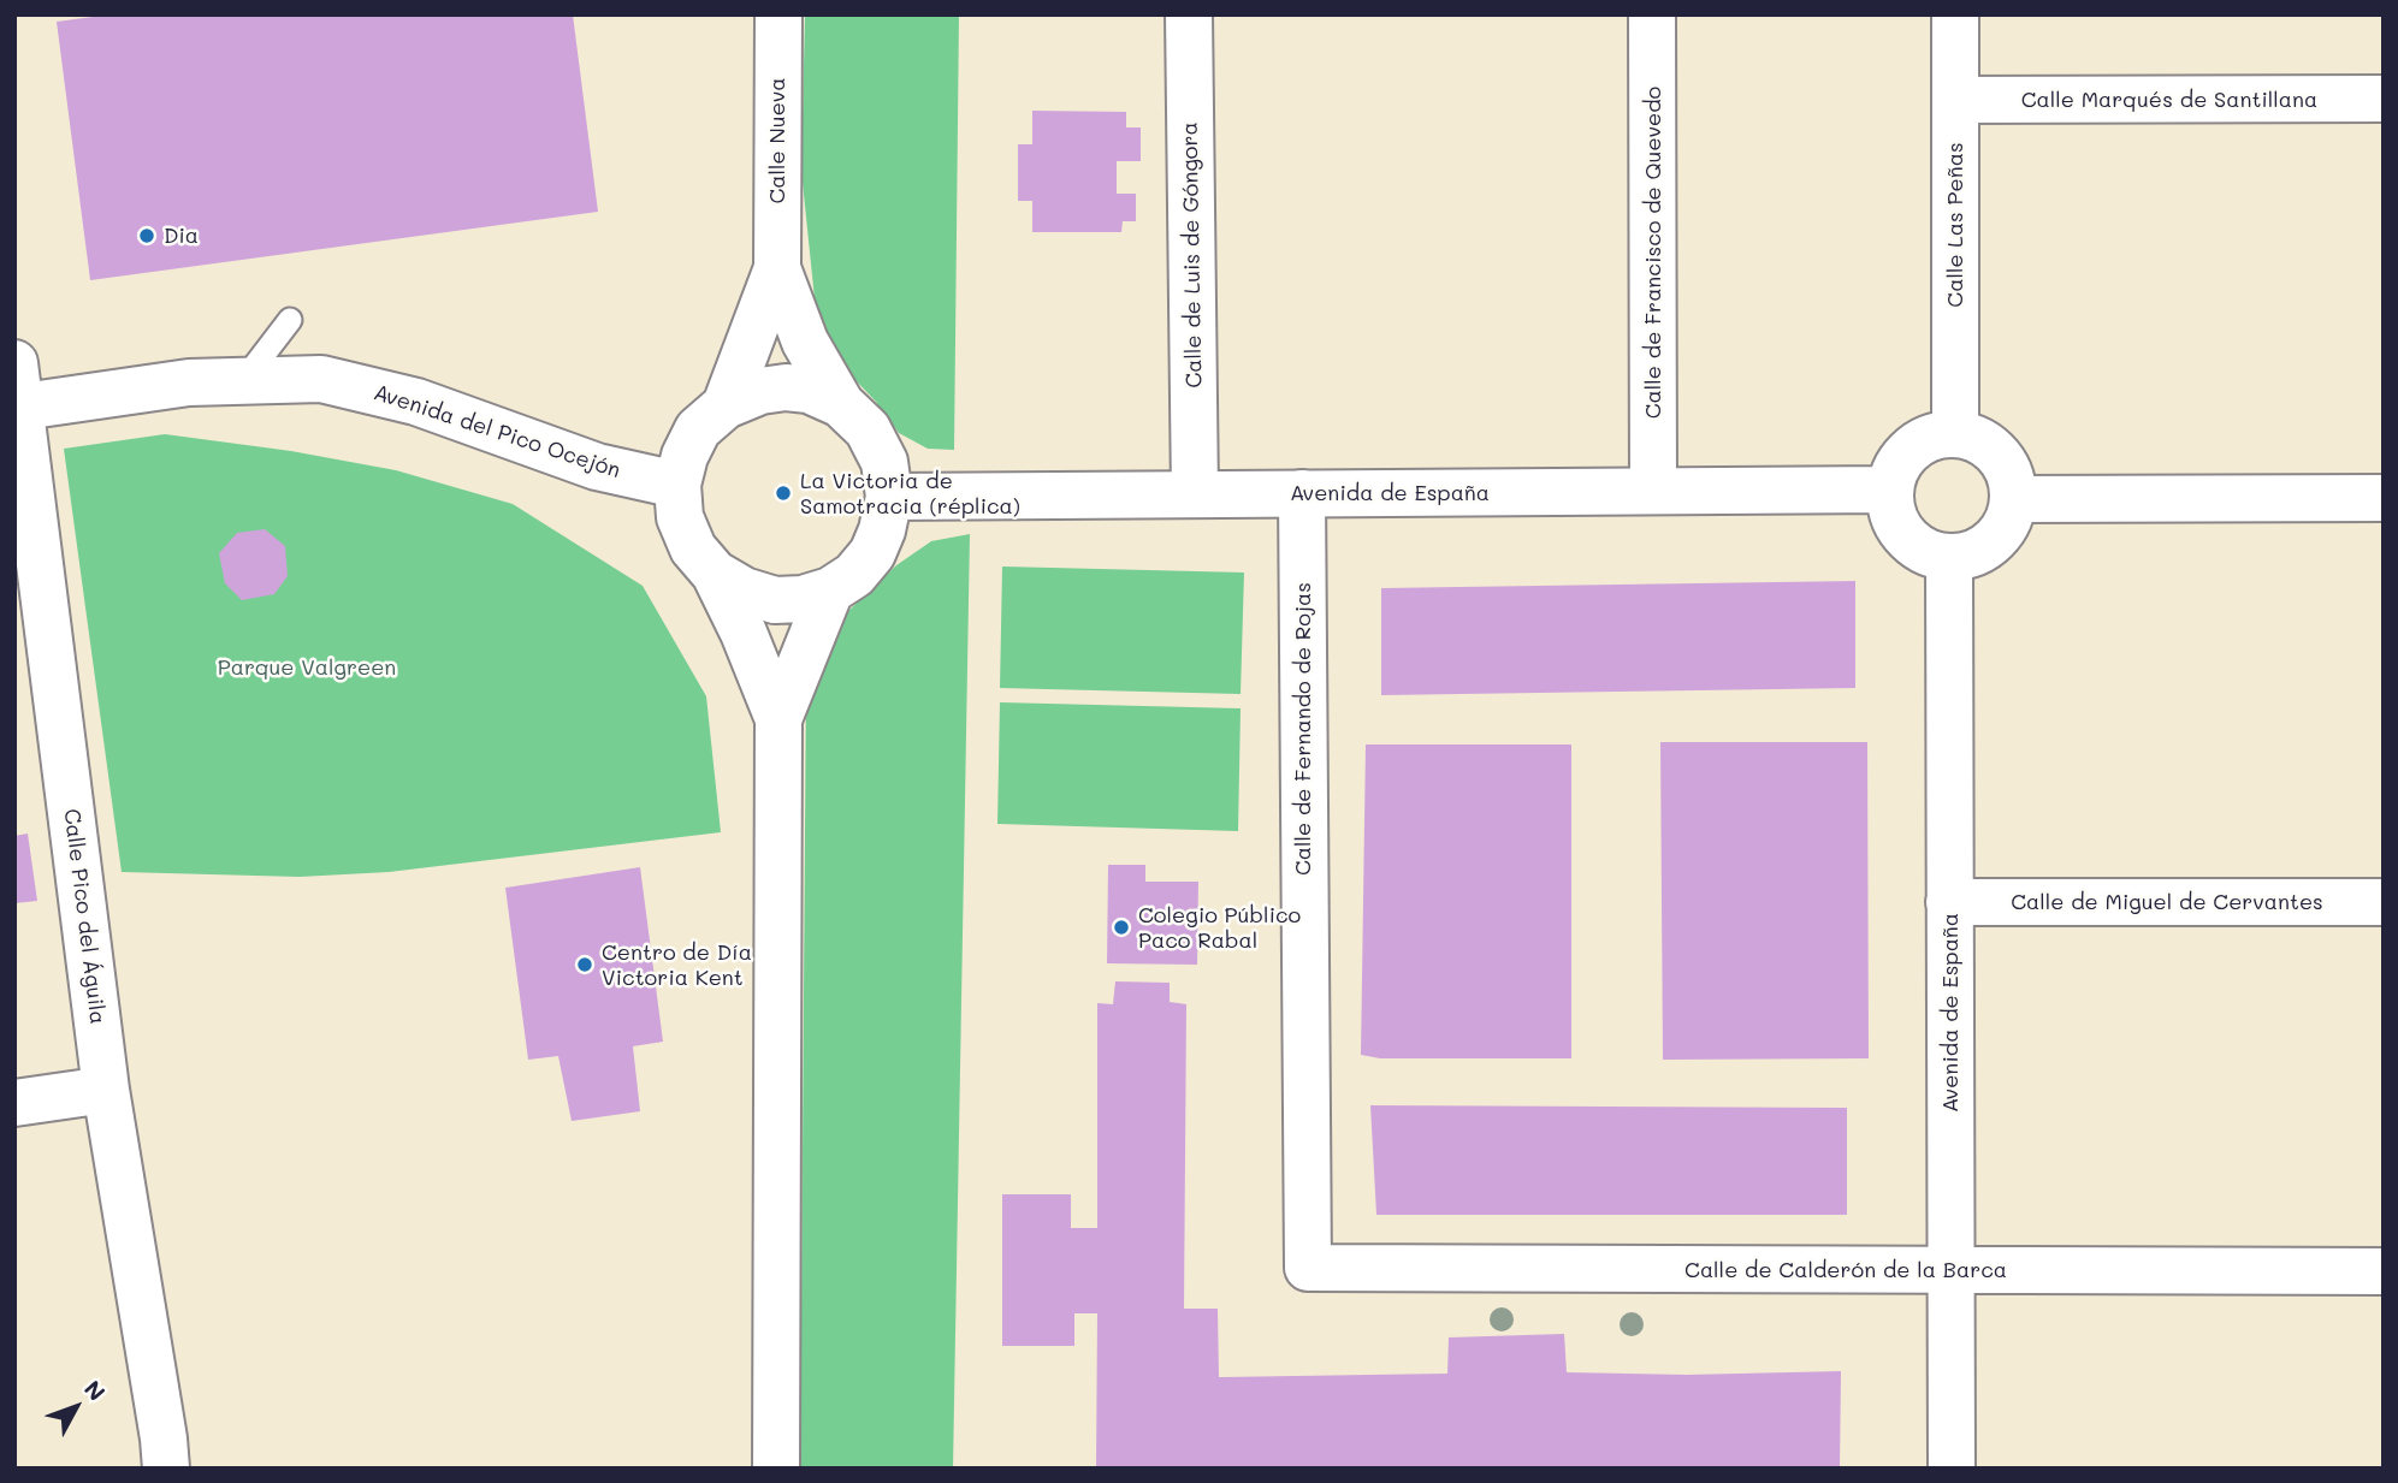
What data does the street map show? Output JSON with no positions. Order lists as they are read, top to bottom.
{
  "streets": {
    "street": [
      "Calle Marqués de Santillana",
      "Calle Nueva",
      "Calle Las Peñas",
      "Calle de Francisco de Quevedo",
      "Calle de Luis de Góngora",
      "Avenida del Pico Ocejón",
      "Avenida de España",
      "Calle de Fernando de Rojas",
      "Calle de Miguel de Cervantes",
      "Calle Pico del Águila",
      "Calle de Calderón de la Barca"
    ]
  },
  "crossings": [
    ["Calle Marqués de Santillana", "Calle Las Peñas"],
    ["Calle Nueva", "Avenida del Pico Ocejón"],
    ["Calle Nueva", "Avenida de España"],
    ["Calle Las Peñas", "Avenida de España"],
    ["Calle de Francisco de Quevedo", "Avenida de España"],
    ["Calle de Luis de Góngora", "Avenida de España"],
    ["Avenida del Pico Ocejón", "Avenida de España"],
    ["Avenida del Pico Ocejón", "Calle Pico del Águila"],
    ["Avenida de España", "Calle de Fernando de Rojas"],
    ["Avenida de España", "Calle de Miguel de Cervantes"],
    ["Avenida de España", "Calle de Calderón de la Barca"],
    ["Calle de Fernando de Rojas", "Calle de Calderón de la Barca"]
  ],
  "parks": ["Parque Valgreen"],
  "places": [
    "Dia",
    "La Victoria de Samotracia (réplica)",
    "Colegio Público Paco Rabal",
    "Centro de Día Victoria Kent"
  ],
  "north": "top right"
}
